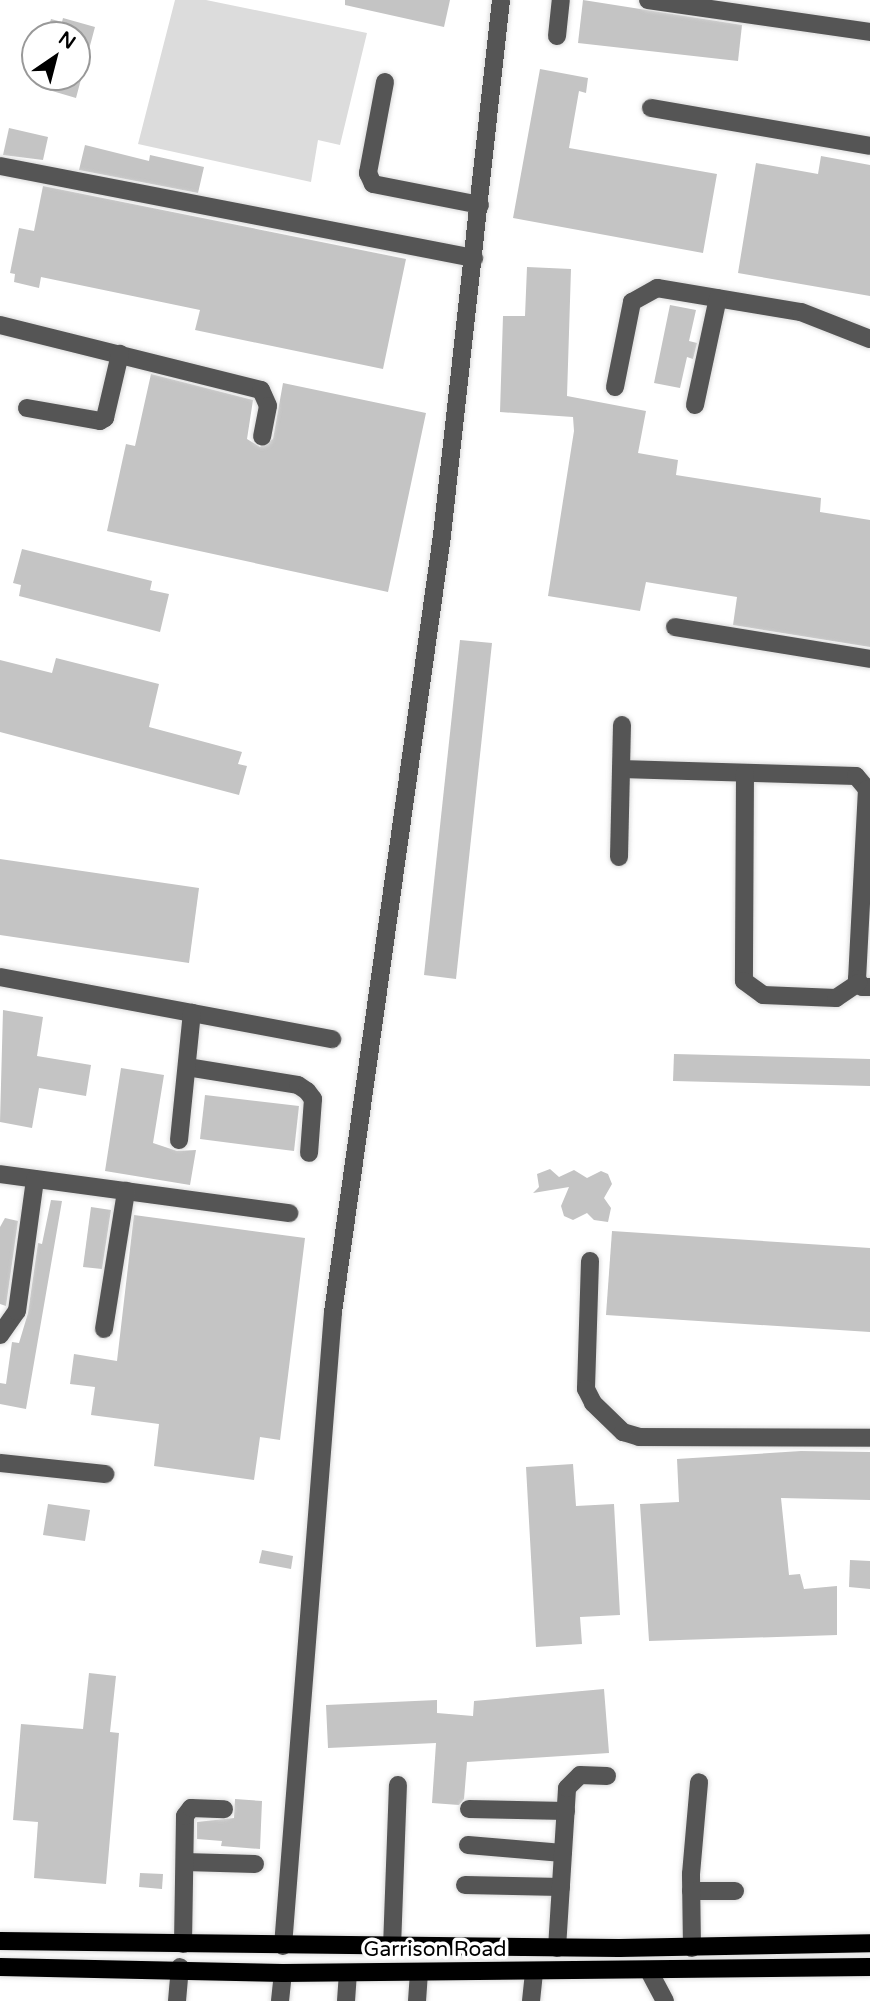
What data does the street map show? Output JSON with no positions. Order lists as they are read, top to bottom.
{
  "streets": {
    "main road": ["Garrison Road"]
  },
  "north": "top right"
}
